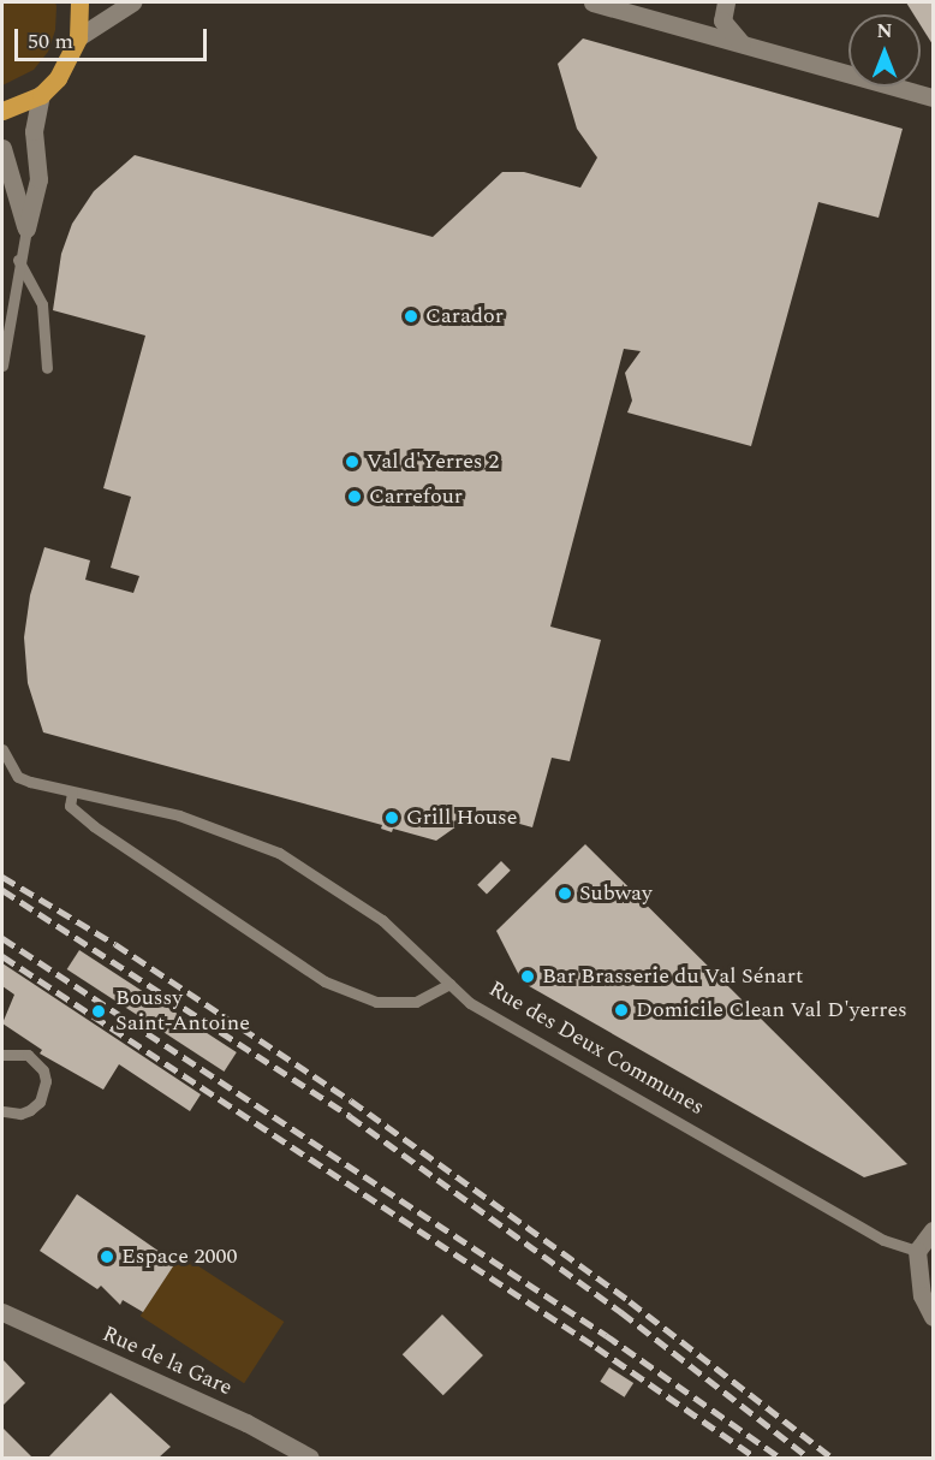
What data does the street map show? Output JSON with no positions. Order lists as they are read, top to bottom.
{
  "streets": {
    "street": ["Rue de la Gare"],
    "lane": ["Rue des Deux Communes"]
  },
  "places": [
    "Carador",
    "Val d'Yerres 2",
    "Carrefour",
    "Grill House",
    "Subway",
    "Bar Brasserie du Val Sénart",
    "Domicile Clean Val D'yerres",
    "Boussy Saint-Antoine",
    "Espace 2000"
  ],
  "scale_bar": "50 m",
  "north": "top"
}
